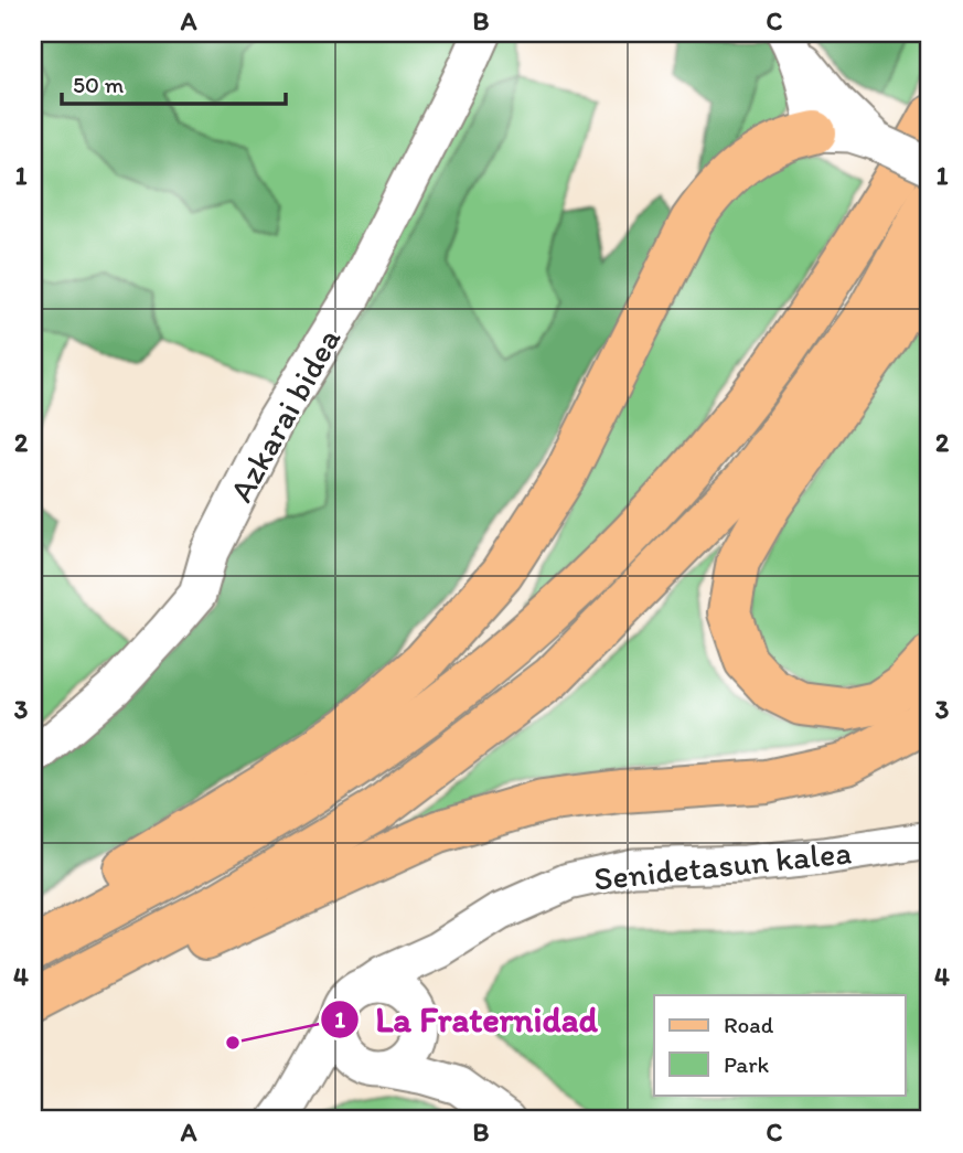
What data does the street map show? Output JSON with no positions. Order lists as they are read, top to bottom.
{
  "streets": {
    "street": ["Azkarai bidea", "Senidetasun kalea"]
  },
  "places": ["La Fraternidad"],
  "legend": ["Road", "Park"],
  "scale_bar": "50 m",
  "grid": {
    "columns": ["A", "B", "C"],
    "rows": [
      "1",
      "2",
      "3",
      "4"
    ]
  }
}
